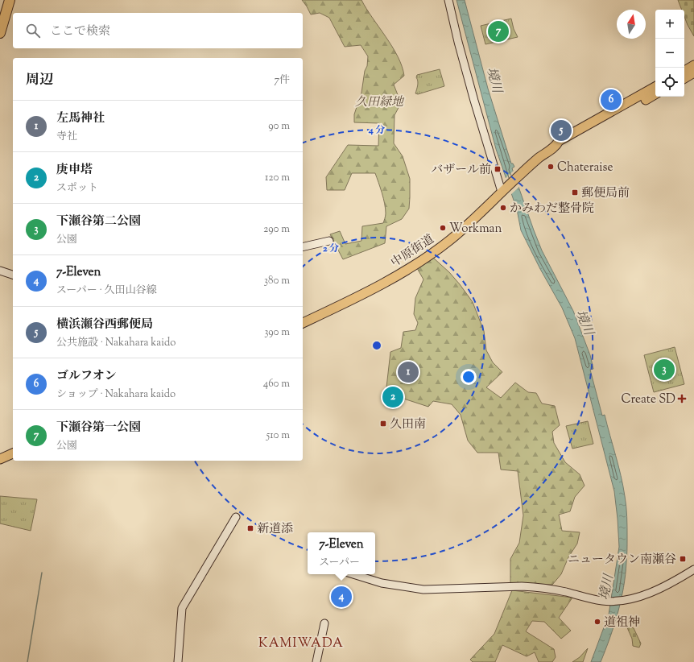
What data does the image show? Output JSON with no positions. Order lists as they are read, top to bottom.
{
  "streets": {
    "main road": ["中原街道"]
  },
  "districts": ["KAMIWADA"],
  "water": ["境川"],
  "parks": ["久田緑地"],
  "places": {
    "other": [
      "Chateraise",
      "かみわだ整骨院",
      "Workman",
      "道祖神"
    ],
    "transit": [
      "バザール前",
      "郵便局前",
      "久田南",
      "新道添",
      "ニュータウン南瀬谷"
    ],
    "health": ["Create SD"]
  },
  "north": "top",
  "page": {
    "map_buttons": ["+", "−"],
    "search": "ここで検索",
    "pins": [
      "7",
      "6",
      "5",
      "3",
      "1",
      "2",
      "4"
    ],
    "heading": ["周辺", "7件"],
    "list": [
      {
        "mark": "1",
        "name": "左馬神社",
        "note": "寺社",
        "value": "90 m"
      },
      {
        "mark": "2",
        "name": "庚申塔",
        "note": "スポット",
        "value": "120 m"
      },
      {
        "mark": "3",
        "name": "下瀬谷第二公園",
        "note": "公園",
        "value": "290 m"
      },
      {
        "mark": "4",
        "name": "7-Eleven",
        "note": "スーパー · 久田山谷線",
        "value": "380 m"
      },
      {
        "mark": "5",
        "name": "横浜瀬谷西郵便局",
        "note": "公共施設 · Nakahara kaido",
        "value": "390 m"
      },
      {
        "mark": "6",
        "name": "ゴルフオン",
        "note": "ショップ · Nakahara kaido",
        "value": "460 m"
      },
      {
        "mark": "7",
        "name": "下瀬谷第一公園",
        "note": "公園",
        "value": "510 m"
      }
    ],
    "popup": ["7-Eleven", "スーパー"]
  },
  "rings": ["4 分", "2 分"]
}
